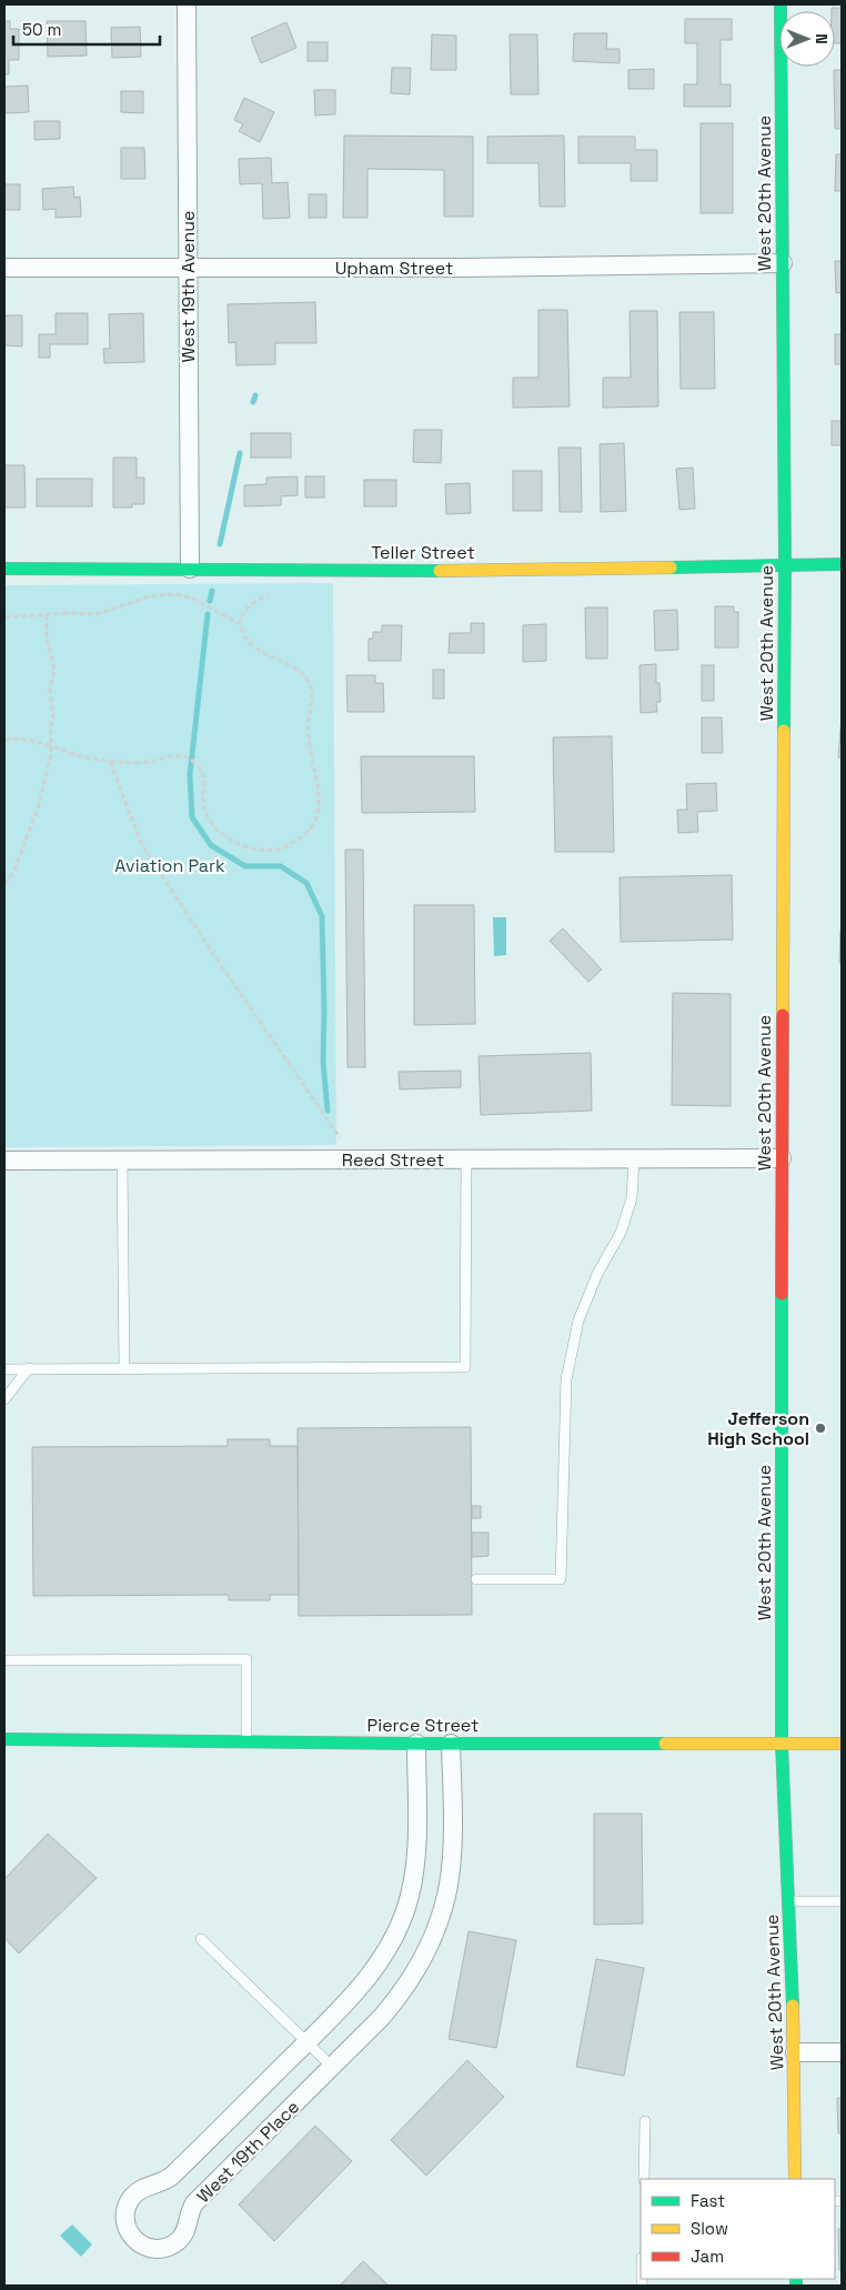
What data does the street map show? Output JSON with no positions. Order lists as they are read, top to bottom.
{
  "streets": {
    "street": [
      "West 20th Avenue",
      "Upham Street",
      "West 19th Avenue",
      "Teller Street",
      "Reed Street",
      "Pierce Street",
      "West 19th Place"
    ]
  },
  "crossings": [
    ["West 20th Avenue", "Upham Street"],
    ["West 20th Avenue", "Teller Street"],
    ["West 20th Avenue", "Reed Street"],
    ["West 20th Avenue", "Pierce Street"],
    ["Upham Street", "West 19th Avenue"],
    ["West 19th Avenue", "Teller Street"],
    ["Pierce Street", "West 19th Place"]
  ],
  "parks": ["Aviation Park"],
  "places": ["Jefferson High School"],
  "legend": ["Fast", "Slow", "Jam"],
  "scale_bar": "50 m",
  "north": "right"
}
